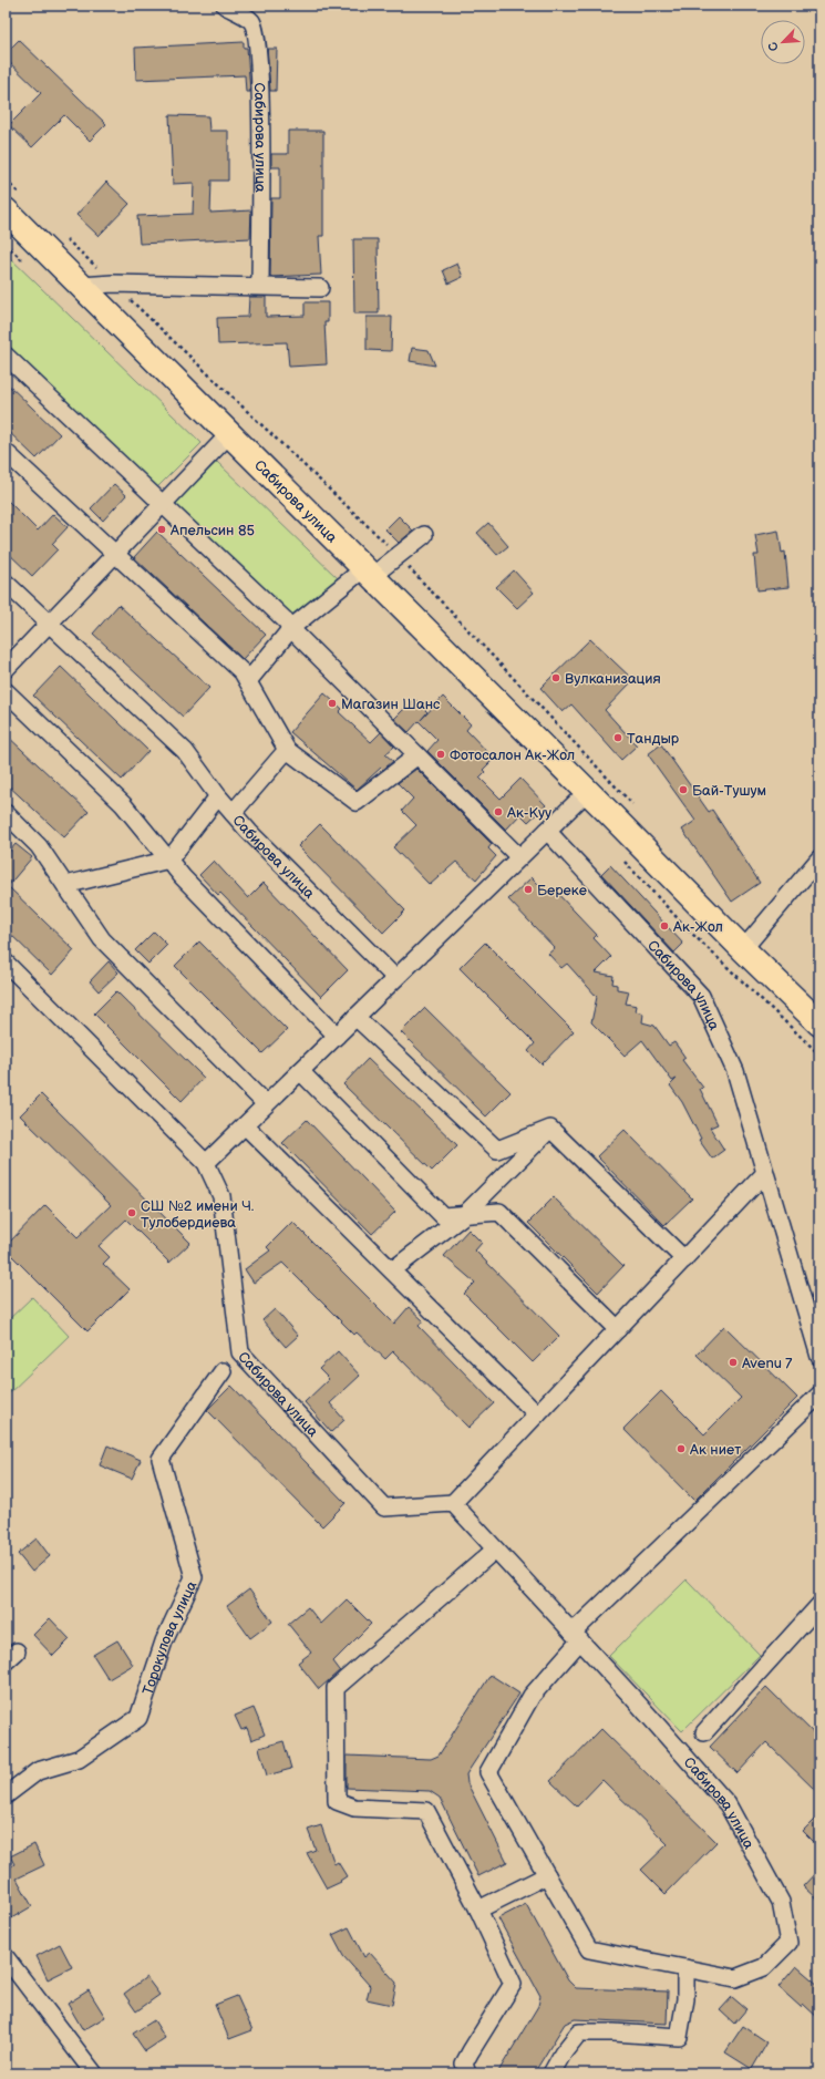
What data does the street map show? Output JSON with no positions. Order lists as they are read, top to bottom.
{
  "streets": {
    "highway": ["Сабирова улица"],
    "street": ["Торокулова улица"]
  },
  "places": [
    "Апельсин 85",
    "Вулканизация",
    "Магазин Шанс",
    "Тандыр",
    "Фотосалон Ак-Жол",
    "Бай-Тушум",
    "Ак-Куу",
    "Береке",
    "Ак-Жол",
    "СШ №2 имени Ч. Тулобердиева",
    "Avenu 7",
    "Ак ниет"
  ],
  "north": "bottom left"
}
